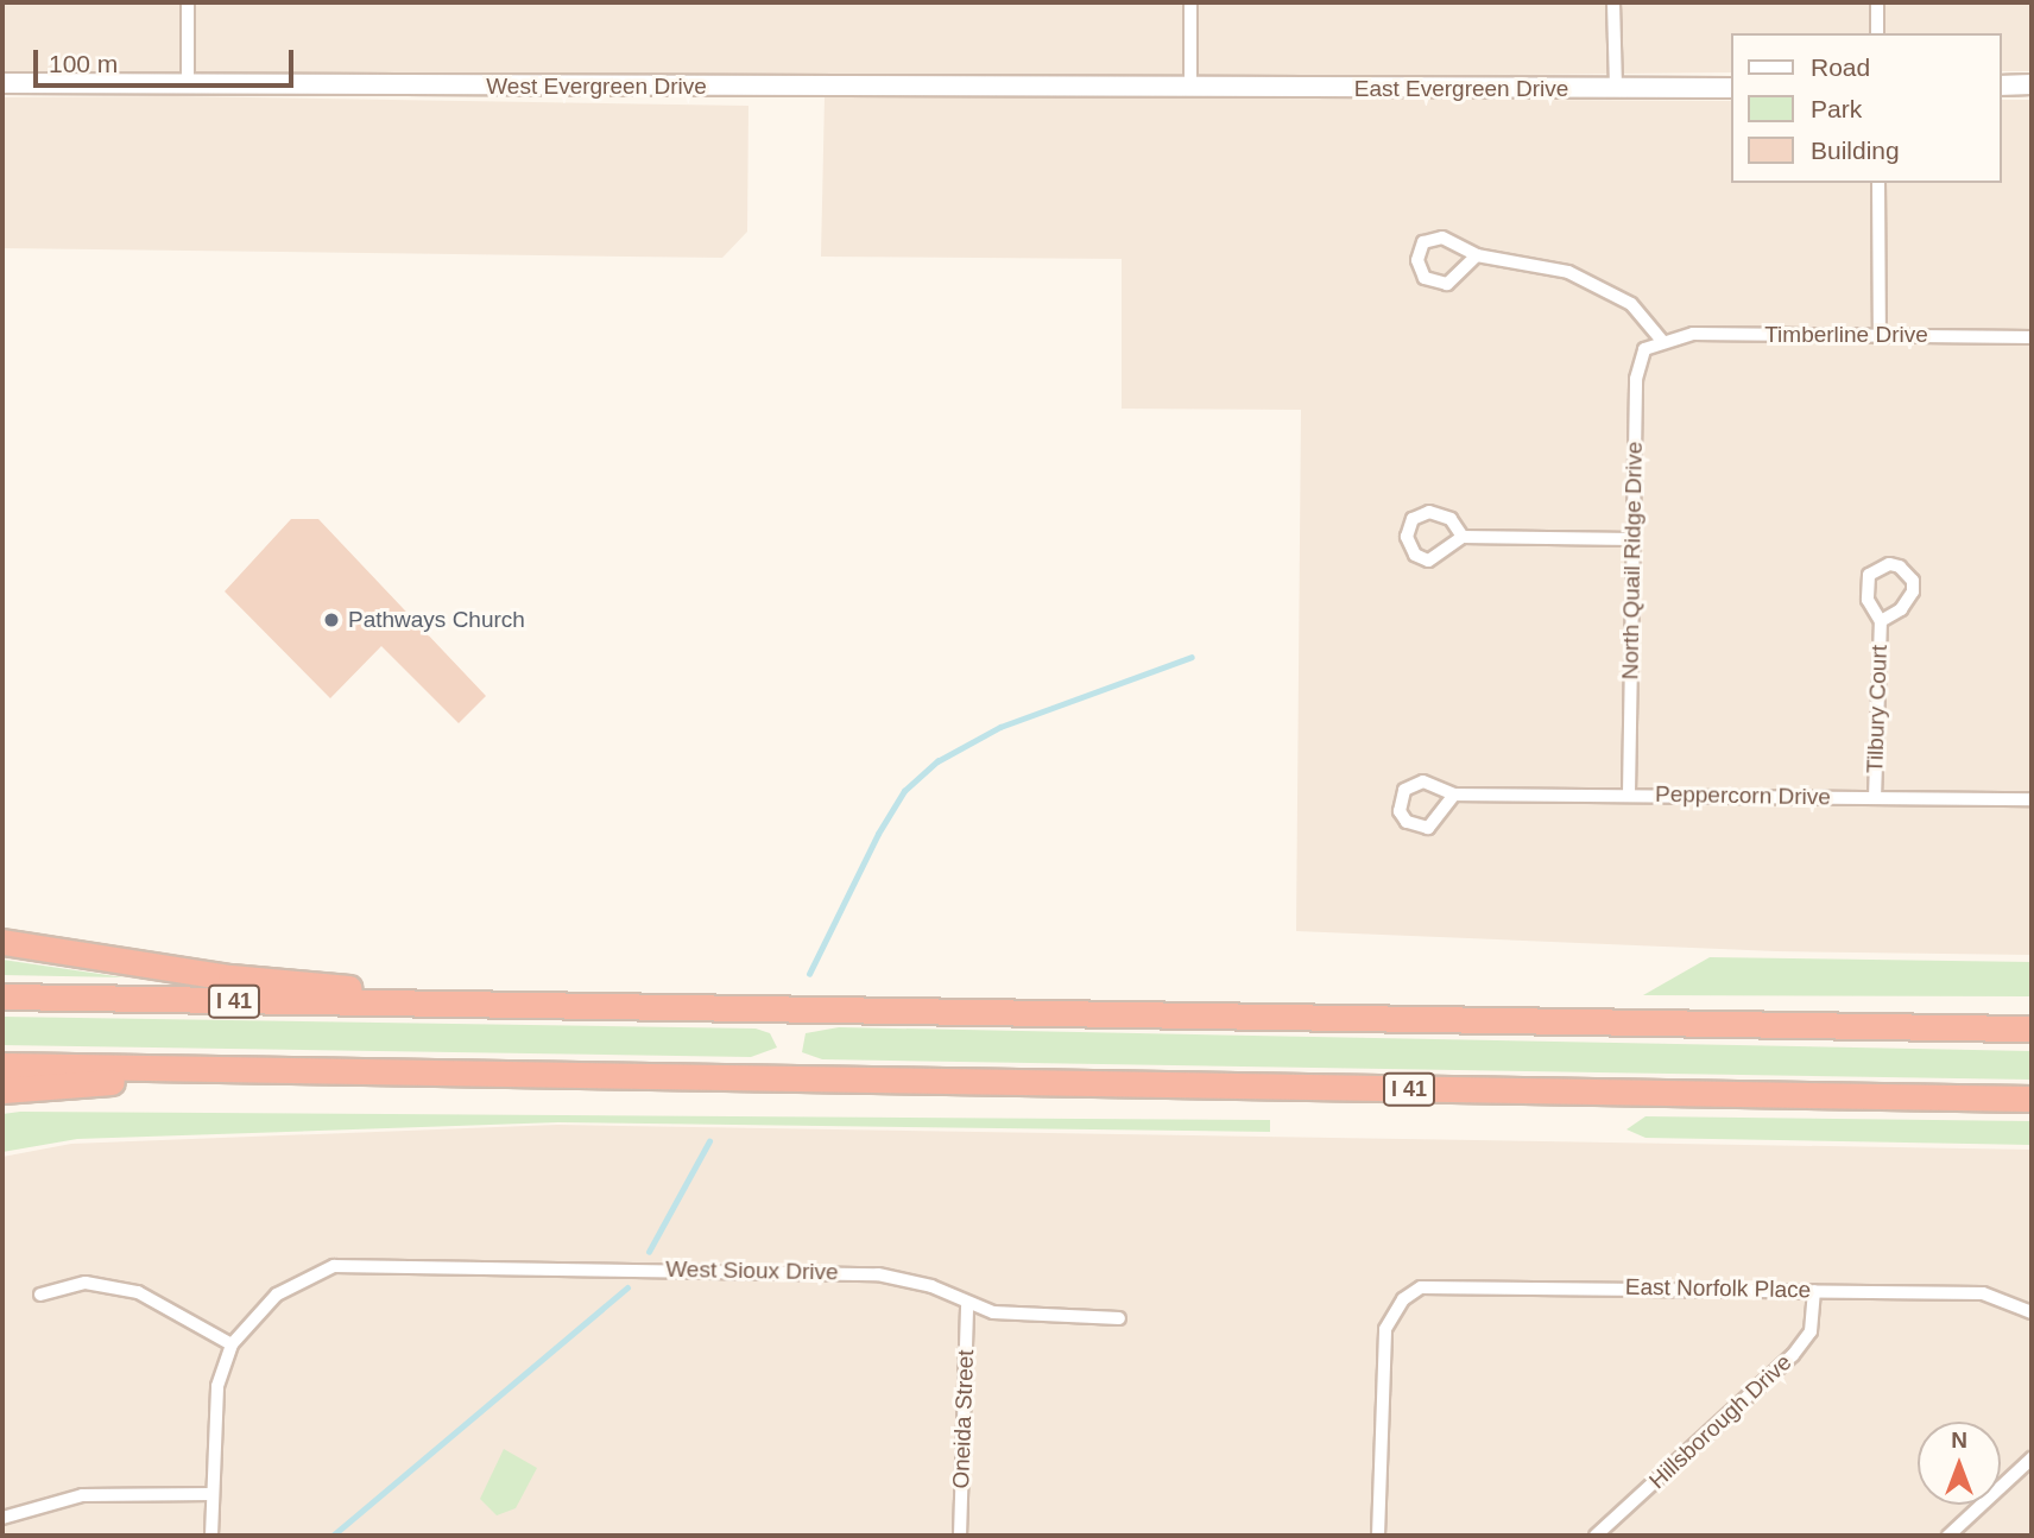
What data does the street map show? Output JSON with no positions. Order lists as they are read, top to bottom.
{
  "streets": {
    "highway": ["I 41"],
    "street": [
      "West Evergreen Drive",
      "East Evergreen Drive",
      "Timberline Drive",
      "North Quail Ridge Drive",
      "Tilbury Court",
      "Peppercorn Drive",
      "West Sioux Drive",
      "East Norfolk Place",
      "Oneida Street",
      "Hillsborough Drive"
    ]
  },
  "crossings": [
    ["West Evergreen Drive", "East Evergreen Drive"],
    ["Timberline Drive", "North Quail Ridge Drive"],
    ["North Quail Ridge Drive", "Peppercorn Drive"],
    ["Tilbury Court", "Peppercorn Drive"],
    ["West Sioux Drive", "Oneida Street"],
    ["East Norfolk Place", "Hillsborough Drive"]
  ],
  "places": ["Pathways Church"],
  "legend": ["Road", "Park", "Building"],
  "scale_bar": "100 m",
  "north": "top"
}
